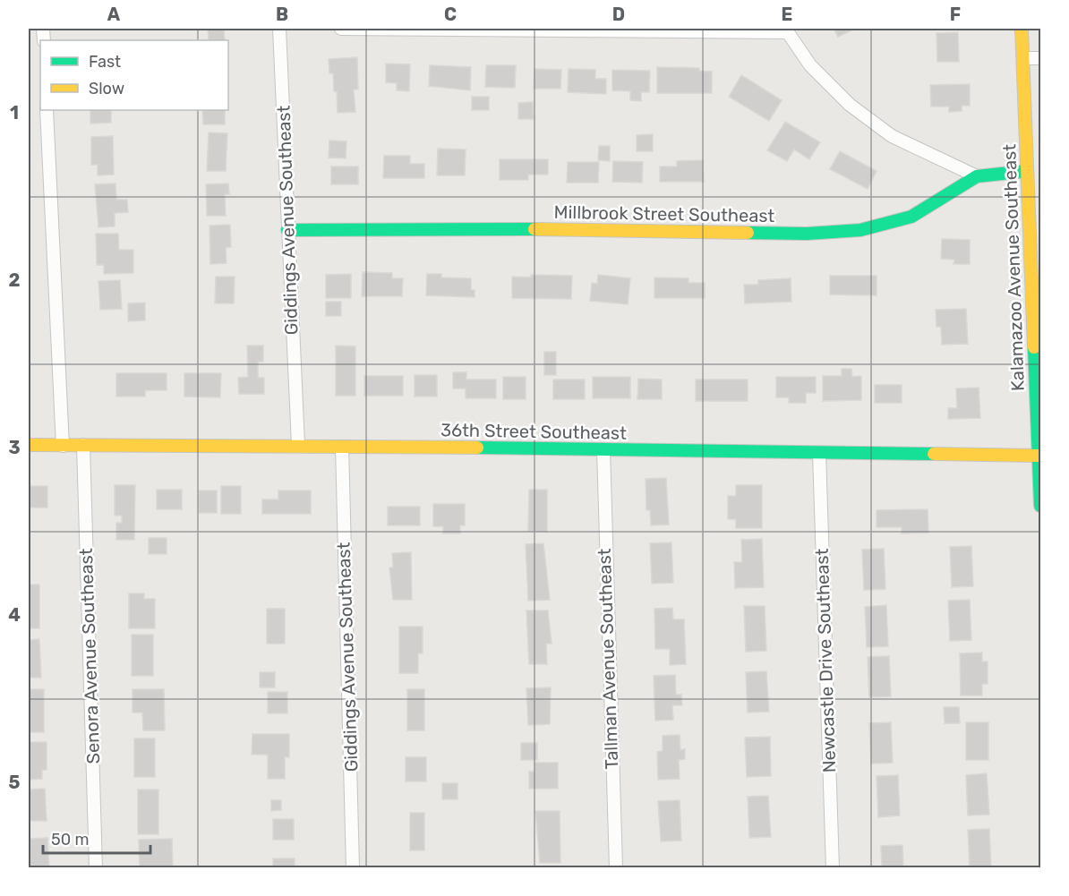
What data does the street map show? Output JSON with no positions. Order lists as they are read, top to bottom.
{
  "streets": {
    "street": [
      "Millbrook Street Southeast",
      "Giddings Avenue Southeast",
      "Kalamazoo Avenue Southeast",
      "36th Street Southeast",
      "Senora Avenue Southeast",
      "Tallman Avenue Southeast",
      "Newcastle Drive Southeast"
    ]
  },
  "crossings": [
    ["Millbrook Street Southeast", "Giddings Avenue Southeast"],
    ["Millbrook Street Southeast", "Kalamazoo Avenue Southeast"],
    ["Giddings Avenue Southeast", "36th Street Southeast"],
    ["Kalamazoo Avenue Southeast", "36th Street Southeast"],
    ["36th Street Southeast", "Senora Avenue Southeast"],
    ["36th Street Southeast", "Tallman Avenue Southeast"],
    ["36th Street Southeast", "Newcastle Drive Southeast"]
  ],
  "legend": ["Fast", "Slow"],
  "scale_bar": "50 m",
  "grid": {
    "columns": [
      "A",
      "B",
      "C",
      "D",
      "E",
      "F"
    ],
    "rows": [
      "1",
      "2",
      "3",
      "4",
      "5"
    ]
  }
}
